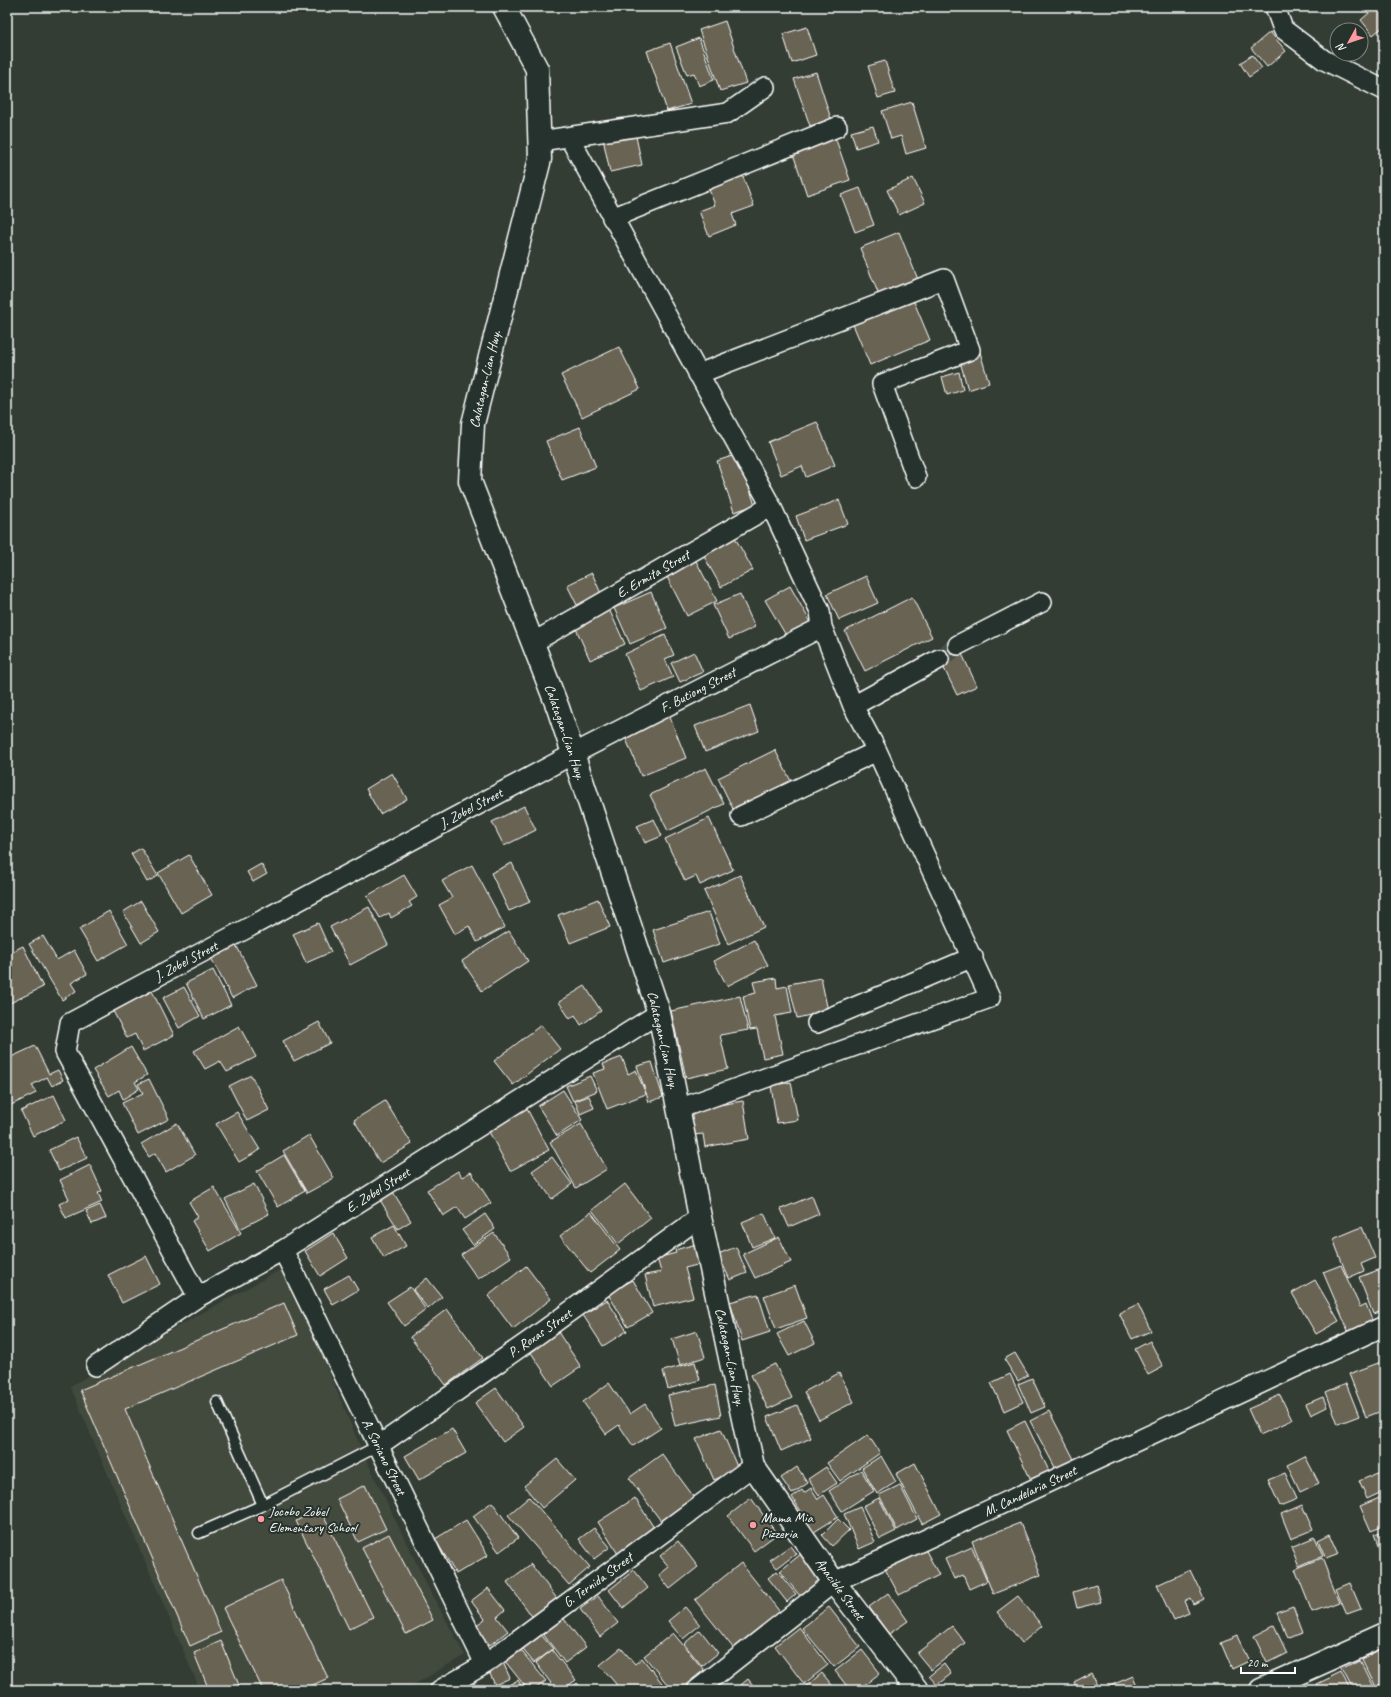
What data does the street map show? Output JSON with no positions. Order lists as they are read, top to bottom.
{
  "streets": {
    "main road": ["Calatagan-Lian Hwy.", "Apacible Street"],
    "street": [
      "E. Ermita Street",
      "F. Butiong Street",
      "J. Zobel Street",
      "E. Zobel Street",
      "P. Roxas Street",
      "A. Soriano Street",
      "M. Candelaria Street",
      "G. Ternida Street"
    ]
  },
  "crossings": [
    ["Calatagan-Lian Hwy.", "E. Ermita Street"],
    ["Calatagan-Lian Hwy.", "F. Butiong Street"],
    ["Calatagan-Lian Hwy.", "J. Zobel Street"],
    ["Calatagan-Lian Hwy.", "E. Zobel Street"],
    ["Calatagan-Lian Hwy.", "P. Roxas Street"],
    ["Calatagan-Lian Hwy.", "G. Ternida Street"],
    ["Calatagan-Lian Hwy.", "Apacible Street"],
    ["F. Butiong Street", "J. Zobel Street"],
    ["J. Zobel Street", "E. Zobel Street"],
    ["E. Zobel Street", "A. Soriano Street"],
    ["P. Roxas Street", "A. Soriano Street"],
    ["A. Soriano Street", "G. Ternida Street"],
    ["M. Candelaria Street", "Apacible Street"],
    ["G. Ternida Street", "Apacible Street"]
  ],
  "places": ["Jocobo Zobel Elementary School", "Mama Mia Pizzeria"],
  "scale_bar": "20 m",
  "north": "bottom left"
}
